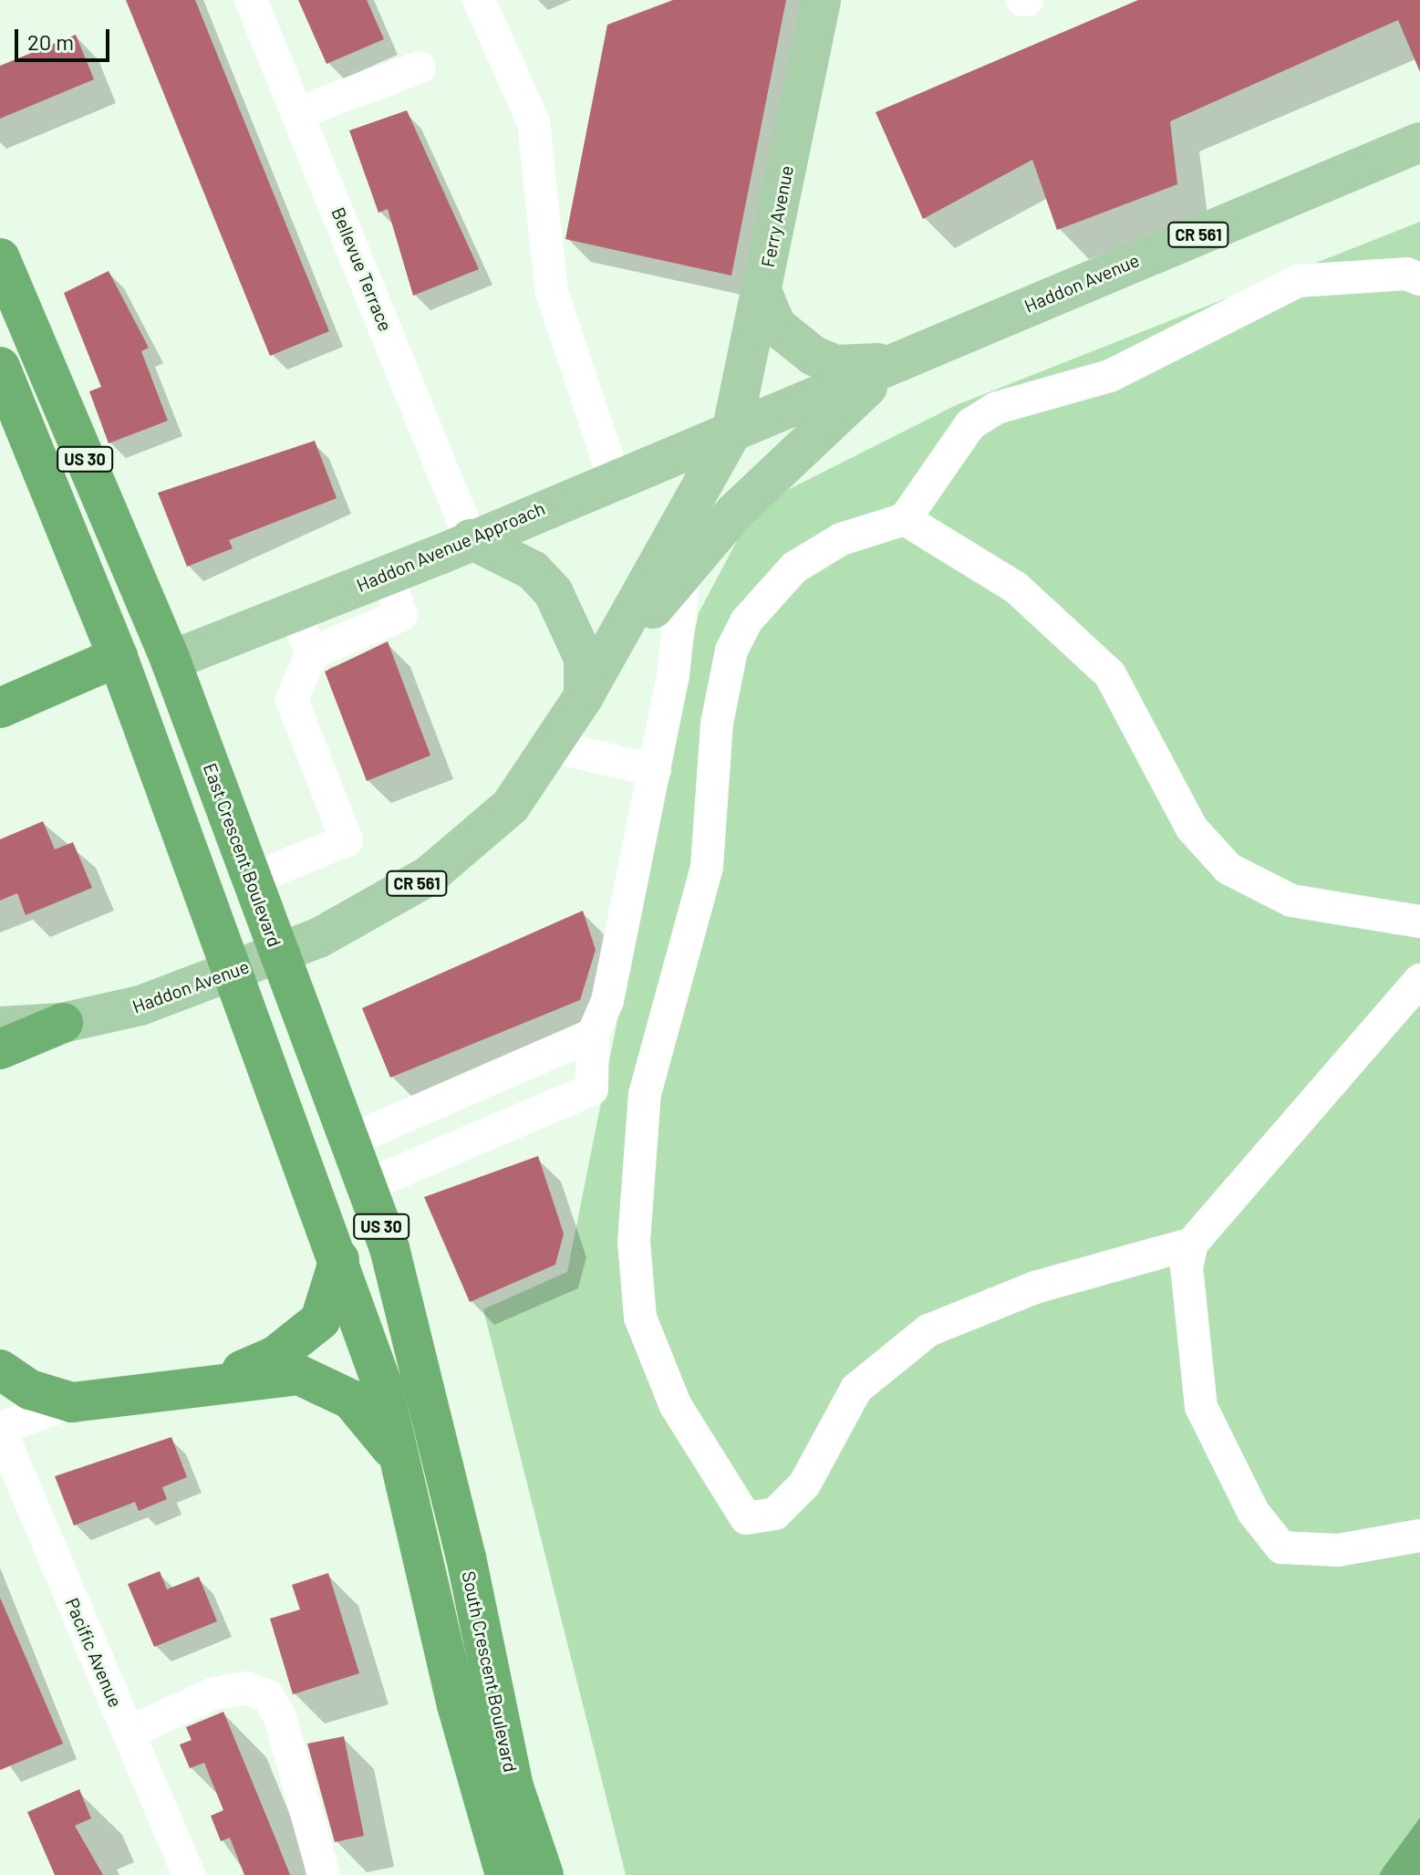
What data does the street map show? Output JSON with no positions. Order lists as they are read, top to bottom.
{
  "streets": {
    "highway": ["US 30", "East Crescent Boulevard", "South Crescent Boulevard"],
    "main road": [
      "Ferry Avenue",
      "CR 561",
      "Haddon Avenue",
      "Haddon Avenue Approach"
    ],
    "street": ["Bellevue Terrace", "Pacific Avenue"]
  },
  "crossings": [
    ["Ferry Avenue", "Haddon Avenue"],
    ["Ferry Avenue", "Haddon Avenue Approach"],
    ["Bellevue Terrace", "Haddon Avenue Approach"],
    ["Haddon Avenue", "Haddon Avenue Approach"],
    ["US 30", "South Crescent Boulevard"],
    ["Haddon Avenue Approach", "East Crescent Boulevard"],
    ["East Crescent Boulevard", "South Crescent Boulevard"]
  ],
  "scale_bar": "20 m"
}
